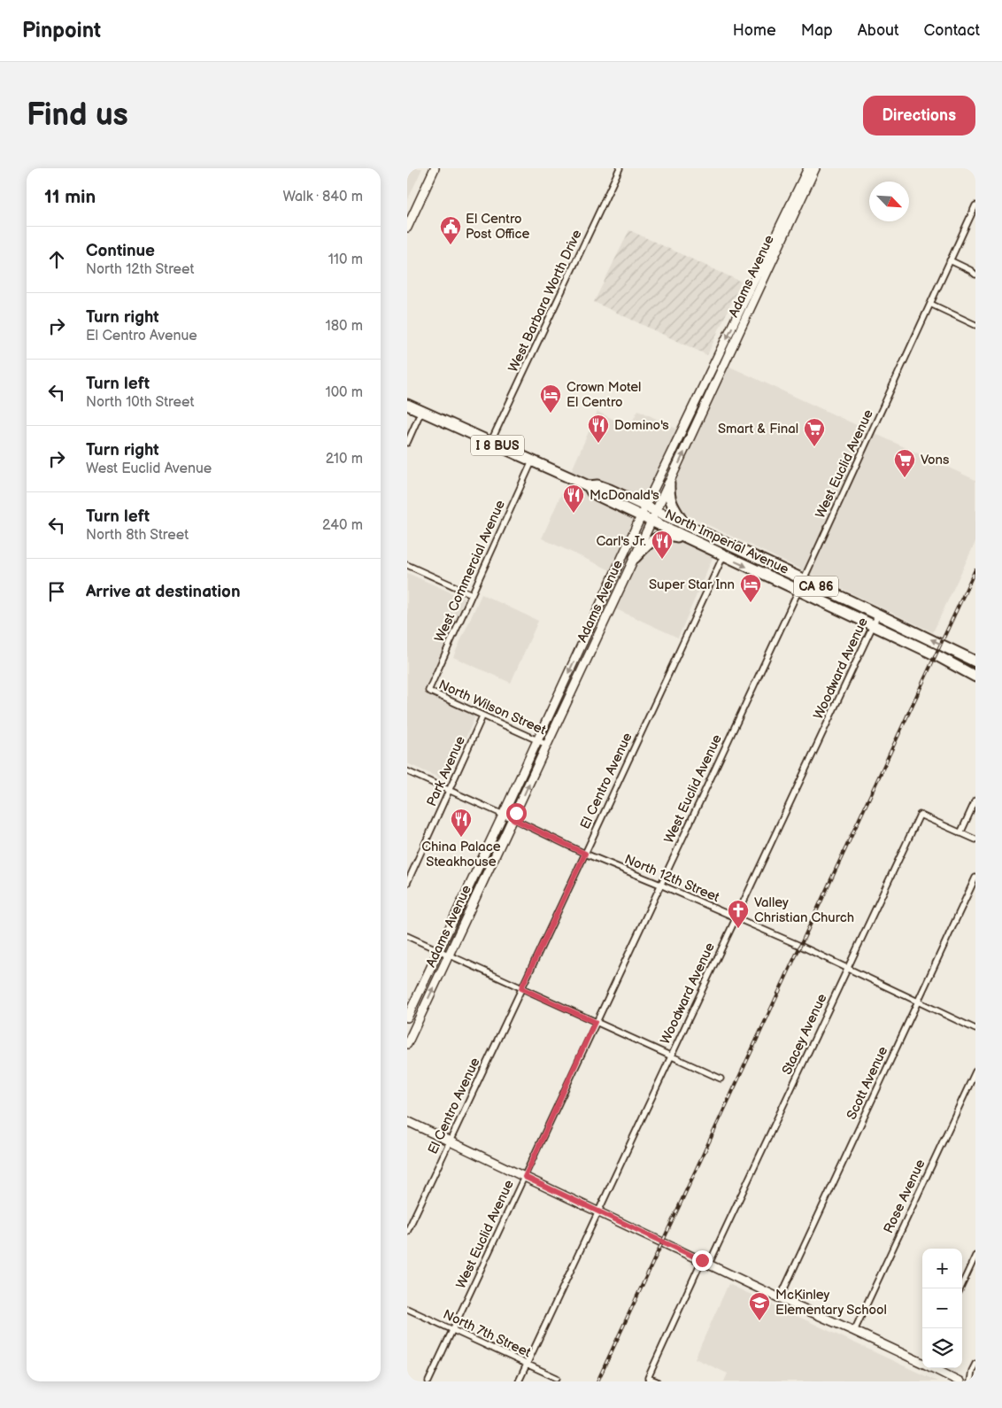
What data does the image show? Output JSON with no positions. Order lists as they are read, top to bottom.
{
  "streets": {
    "highway": ["I 8 BUS", "North Imperial Avenue", "CA 86"],
    "main road": ["Adams Avenue"],
    "street": [
      "West Barbara Worth Drive",
      "West Euclid Avenue",
      "West Commercial Avenue",
      "Woodward Avenue",
      "North Wilson Street",
      "Park Avenue",
      "El Centro Avenue",
      "North 12th Street",
      "Stacey Avenue",
      "Scott Avenue",
      "Rose Avenue",
      "North 7th Street"
    ]
  },
  "crossings": [
    ["Adams Avenue", "North Imperial Avenue"],
    ["Adams Avenue", "CA 86"],
    ["Adams Avenue", "North Wilson Street"],
    ["Adams Avenue", "North 12th Street"],
    ["West Barbara Worth Drive", "North Imperial Avenue"],
    ["West Euclid Avenue", "North Imperial Avenue"],
    ["West Euclid Avenue", "North 12th Street"],
    ["West Euclid Avenue", "North 7th Street"],
    ["North Imperial Avenue", "West Commercial Avenue"],
    ["North Imperial Avenue", "CA 86"],
    ["North Imperial Avenue", "Woodward Avenue"],
    ["North Imperial Avenue", "El Centro Avenue"],
    ["West Commercial Avenue", "North Wilson Street"],
    ["Woodward Avenue", "North 12th Street"],
    ["Woodward Avenue", "North 7th Street"],
    ["North Wilson Street", "Park Avenue"],
    ["Park Avenue", "North 12th Street"],
    ["El Centro Avenue", "North 12th Street"],
    ["North 12th Street", "Stacey Avenue"],
    ["North 12th Street", "Scott Avenue"]
  ],
  "places": {
    "public building": ["El Centro Post Office"],
    "hotel": ["Crown Motel El Centro", "Super Star Inn"],
    "restaurant": [
      "Domino's",
      "McDonald's",
      "Carl's Jr.",
      "China Palace Steakhouse"
    ],
    "supermarket": ["Smart & Final", "Vons"],
    "church": ["Valley Christian Church"],
    "school or university": ["McKinley Elementary School"]
  },
  "north": "bottom right",
  "page": {
    "header": "Pinpoint",
    "nav": [
      "Home",
      "Map",
      "About",
      "Contact"
    ],
    "buttons": "Directions",
    "title": "Find us",
    "heading": ["11 min", "Walk · 840 m"],
    "list": [
      ["Continue", "North 12th Street", "110 m"],
      ["Turn right", "El Centro Avenue", "180 m"],
      ["Turn left", "North 10th Street", "100 m"],
      ["Turn right", "West Euclid Avenue", "210 m"],
      ["Turn left", "North 8th Street", "240 m"],
      "Arrive at destination"
    ],
    "map_buttons": ["+", "−"]
  }
}
